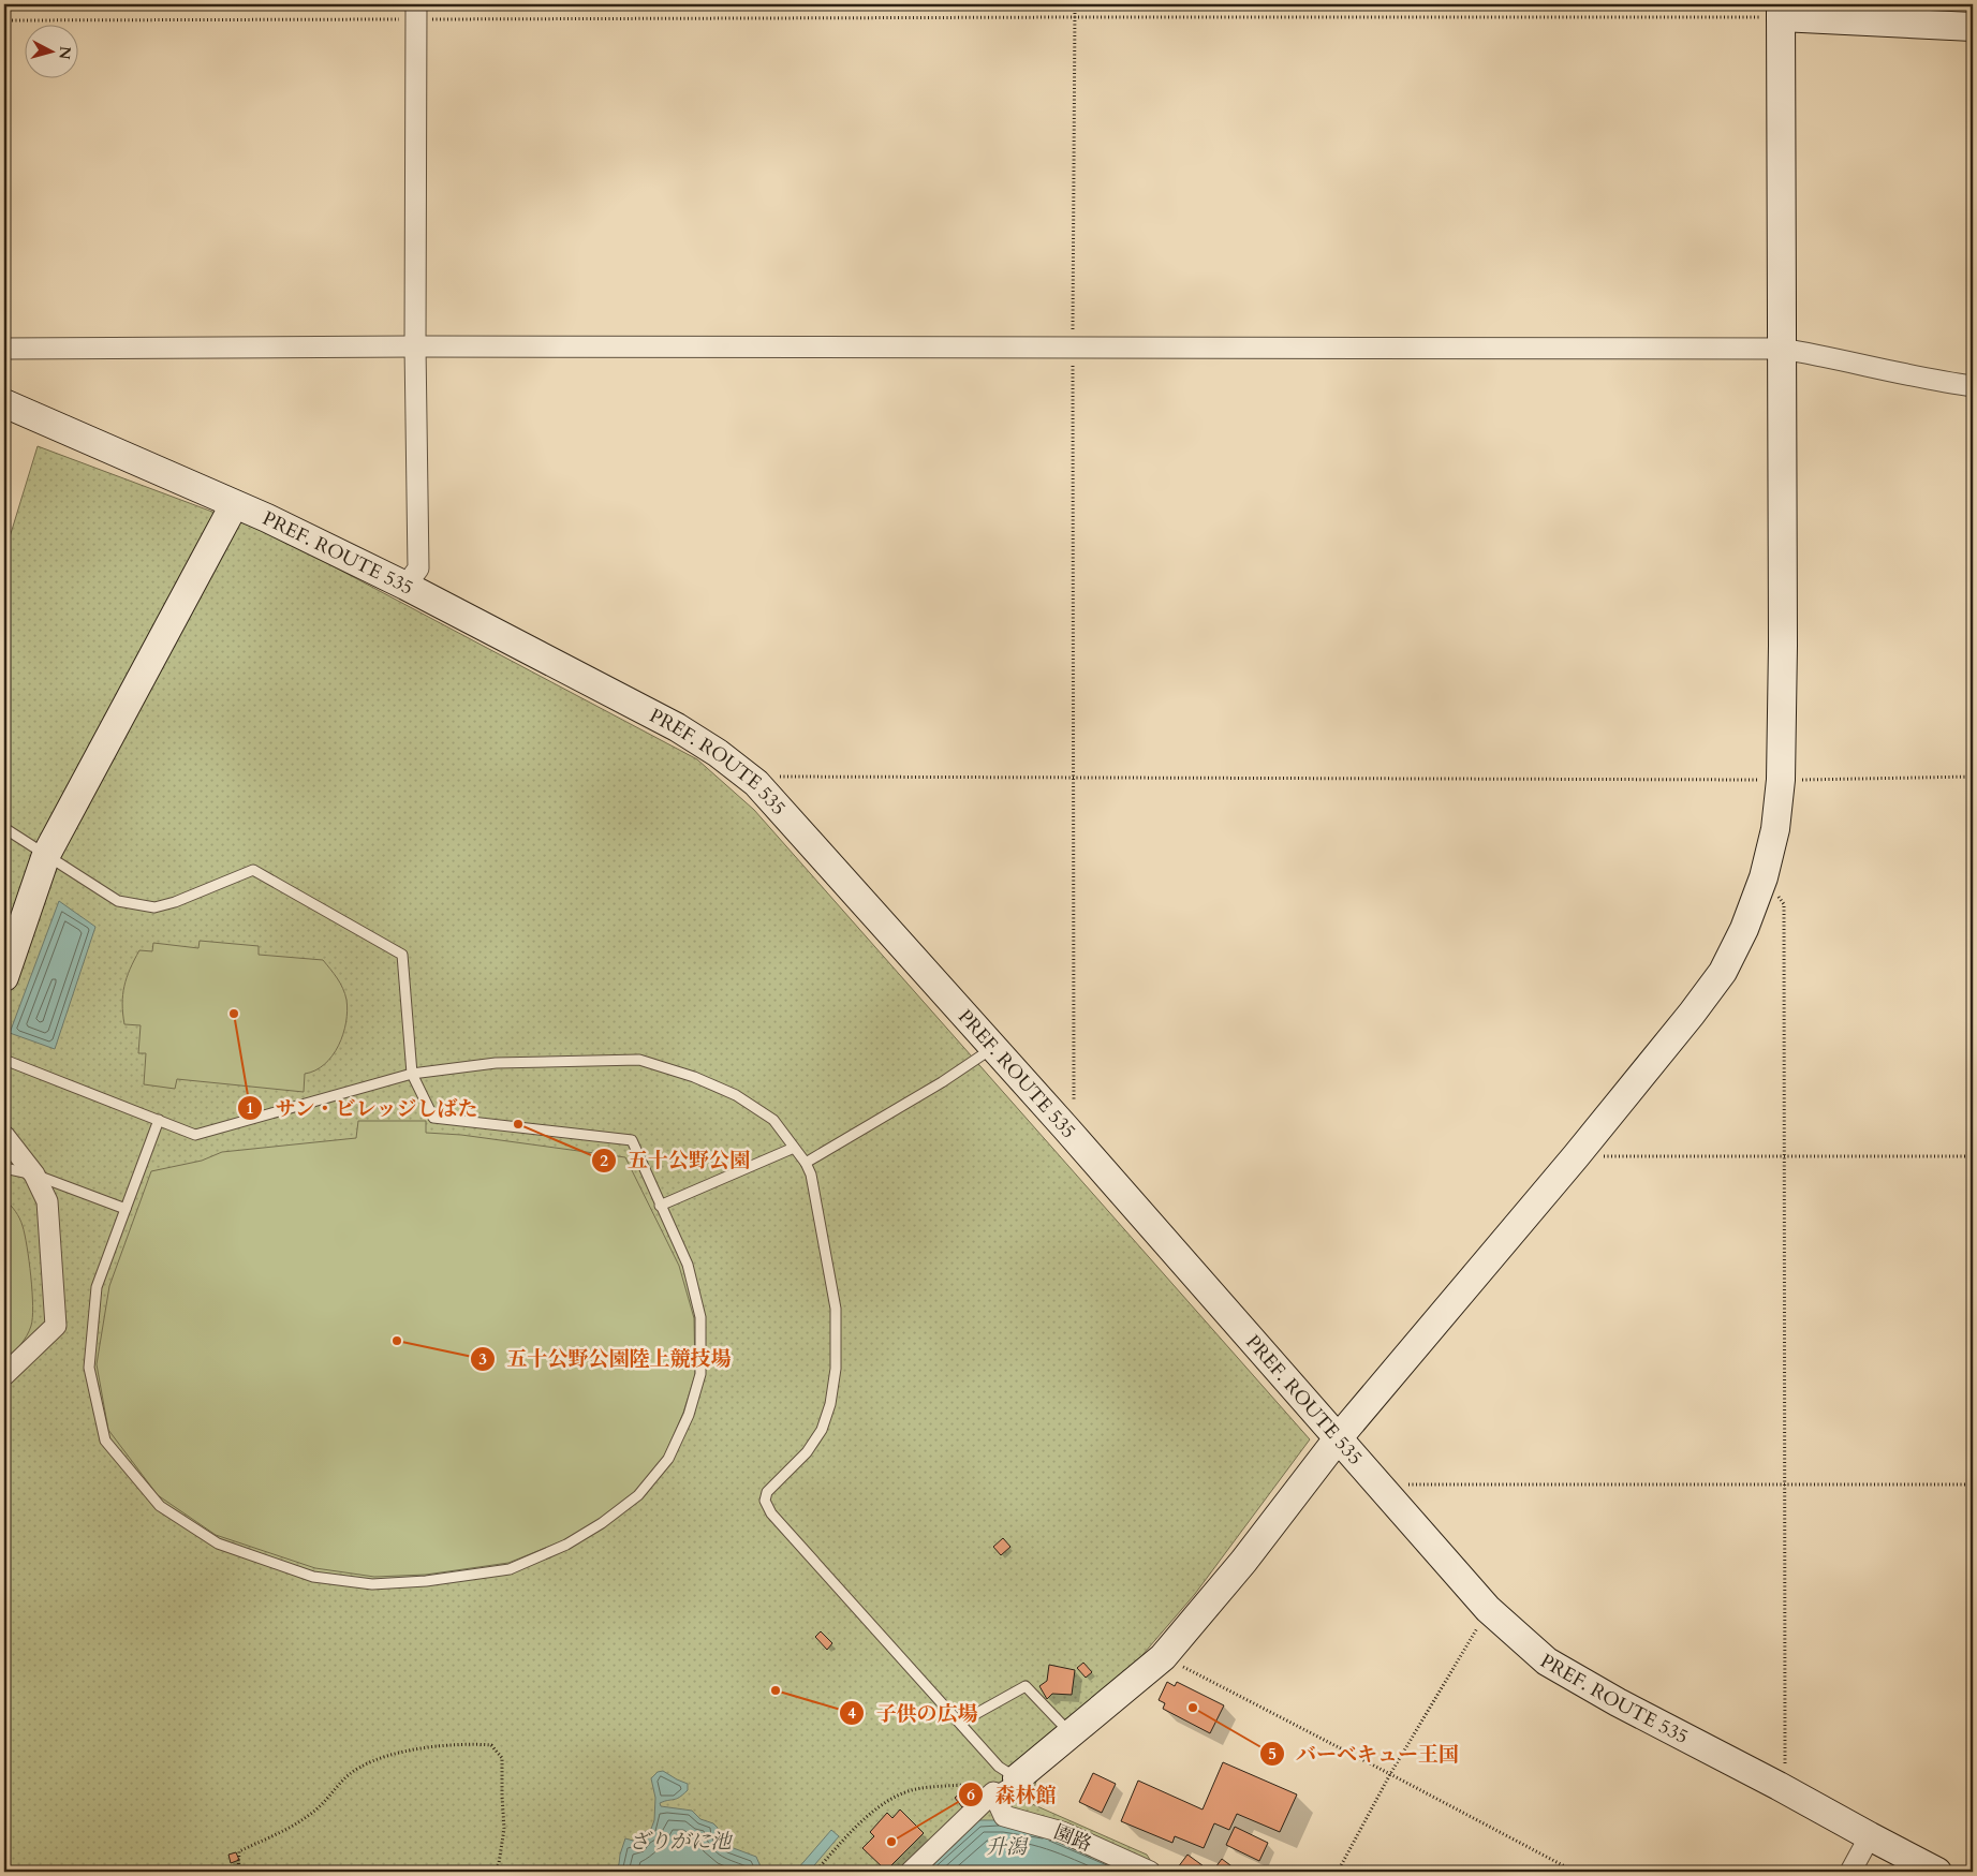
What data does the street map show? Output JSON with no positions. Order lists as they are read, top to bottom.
{
  "streets": {
    "street": ["PREF. ROUTE 535", "園路"]
  },
  "water": ["ざりがに池", "升潟"],
  "places": [
    "サン・ビレッジしばた",
    "五十公野公園",
    "五十公野公園陸上競技場",
    "子供の広場",
    "バーベキュー王国",
    "森林館"
  ],
  "north": "right"
}
